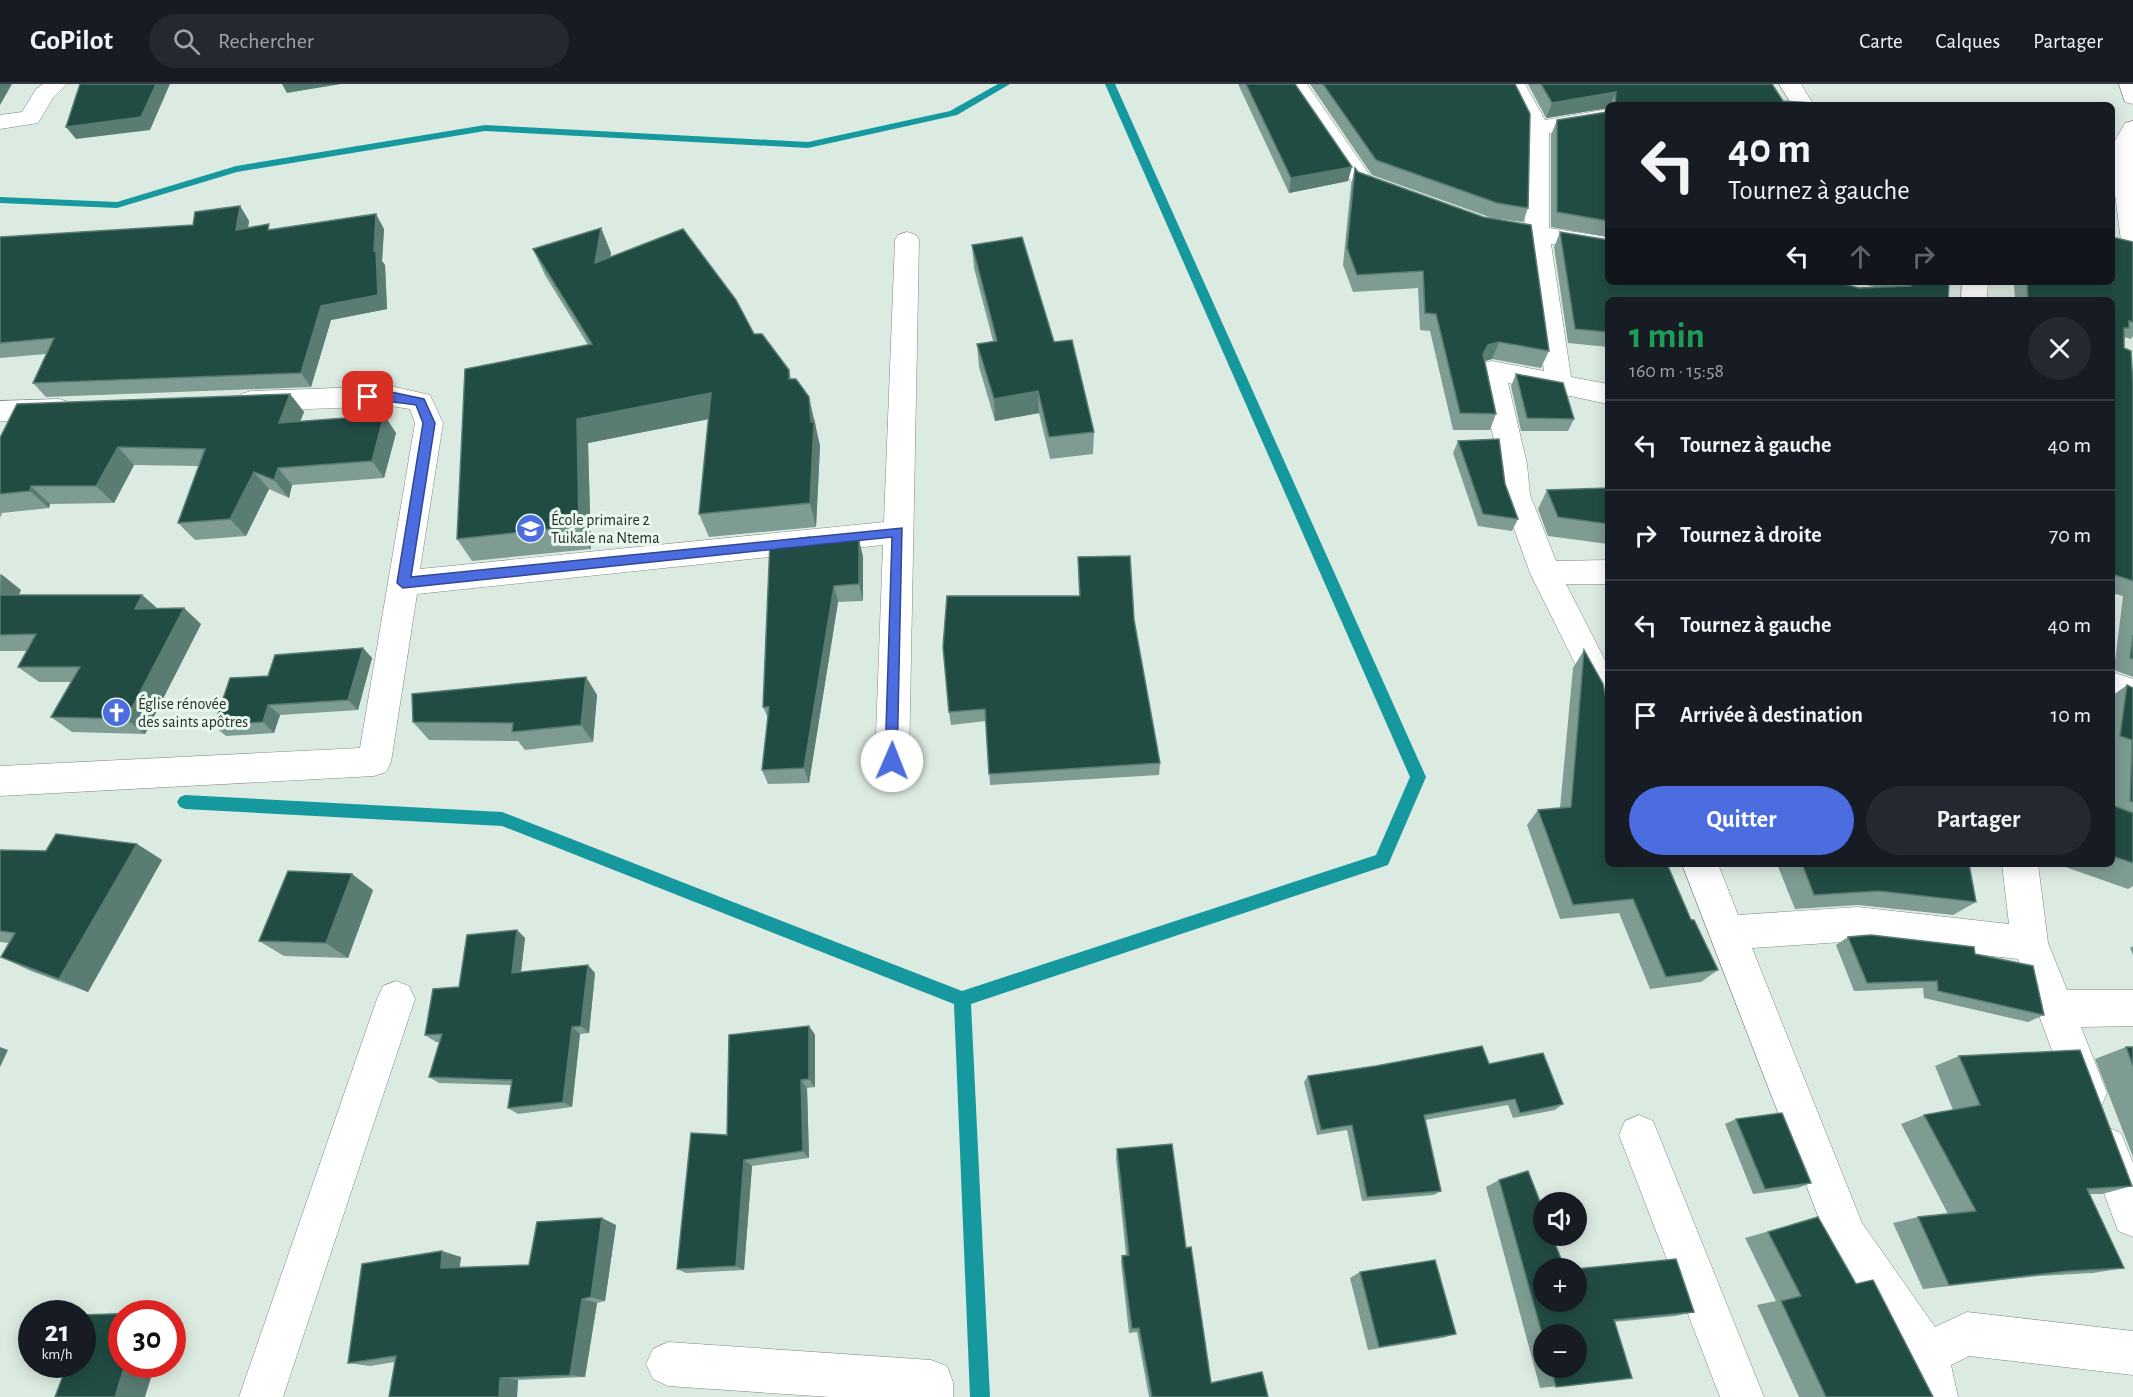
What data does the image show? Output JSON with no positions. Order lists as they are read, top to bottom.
{
  "places": {
    "school or university": ["École primaire 2 Tuikale na Ntema"],
    "church": ["Église rénovée des saints apôtres"]
  },
  "page": {
    "header": "GoPilot",
    "search": "Rechercher",
    "nav": ["Carte", "Calques", "Partager"],
    "turn": ["40 m", "Tournez à gauche"],
    "heading": ["1 min", "160 m · 15:58"],
    "list": [
      {
        "name": "Tournez à gauche",
        "value": "40 m"
      },
      {
        "name": "Tournez à droite",
        "value": "70 m"
      },
      {
        "name": "Tournez à gauche",
        "value": "40 m"
      },
      {
        "name": "Arrivée à destination",
        "value": "10 m"
      }
    ],
    "buttons": ["Quitter", "Partager"],
    "map_buttons": ["+", "−"],
    "speed": "21 km/h",
    "limit": "30"
  }
}
